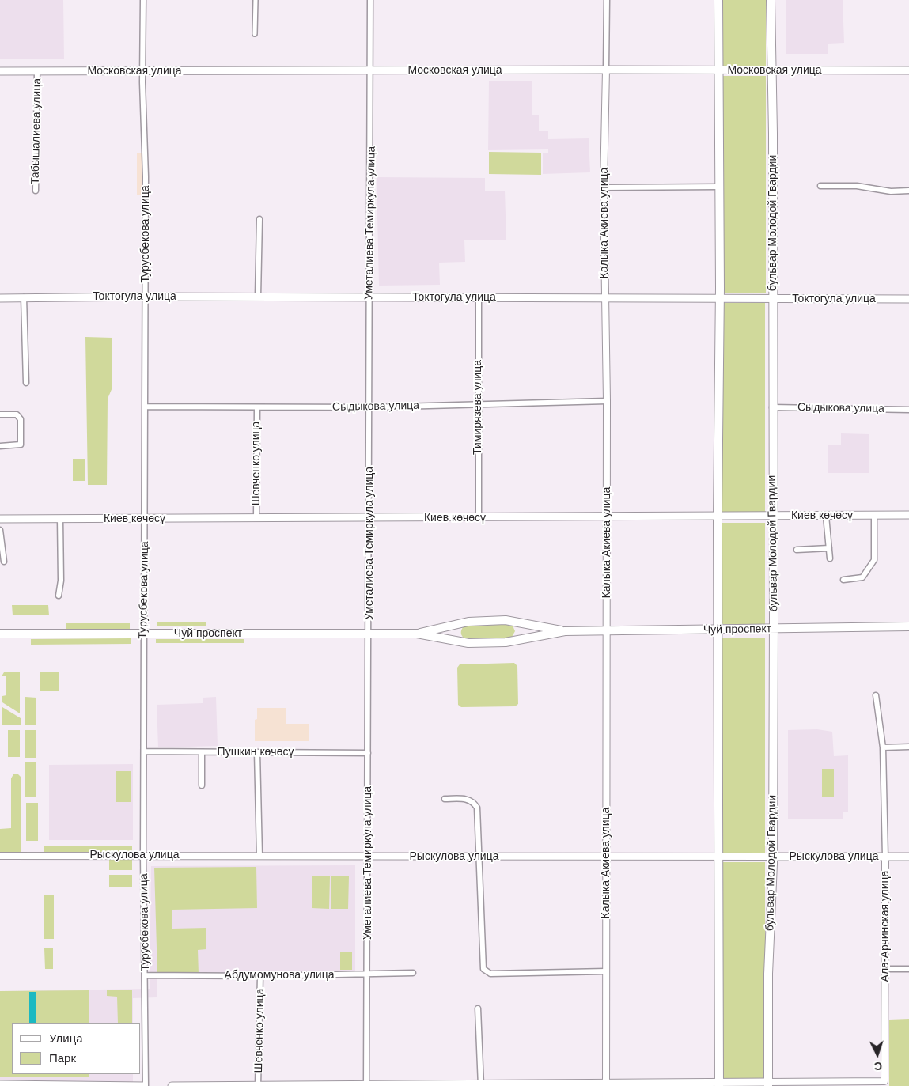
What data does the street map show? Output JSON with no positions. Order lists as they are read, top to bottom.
{
  "streets": {
    "main road": [
      "Московская улица",
      "бульвар Молодой Гвардии",
      "Токтогула улица",
      "Киев көчөсү",
      "Чуй проспект",
      "Рыскулова улица"
    ],
    "street": [
      "Табышалиева улица",
      "Уметалиева Темиркула улица",
      "Калыка Акиева улица",
      "Турусбекова улица",
      "Сыдыкова улица",
      "Тимирязева улица",
      "Шевченко улица",
      "Пушкин көчөсү",
      "Ала-Арчинская улица",
      "Абдумомунова улица"
    ]
  },
  "crossings": [
    ["Московская улица", "Табышалиева улица"],
    ["Московская улица", "Уметалиева Темиркула улица"],
    ["Московская улица", "Калыка Акиева улица"],
    ["Московская улица", "бульвар Молодой Гвардии"],
    ["Московская улица", "Турусбекова улица"],
    ["Уметалиева Темиркула улица", "Токтогула улица"],
    ["Уметалиева Темиркула улица", "Сыдыкова улица"],
    ["Уметалиева Темиркула улица", "Киев көчөсү"],
    ["Уметалиева Темиркула улица", "Чуй проспект"],
    ["Уметалиева Темиркула улица", "Пушкин көчөсү"],
    ["Уметалиева Темиркула улица", "Рыскулова улица"],
    ["Уметалиева Темиркула улица", "Абдумомунова улица"],
    ["Калыка Акиева улица", "Токтогула улица"],
    ["Калыка Акиева улица", "Сыдыкова улица"],
    ["Калыка Акиева улица", "Киев көчөсү"],
    ["Калыка Акиева улица", "Чуй проспект"],
    ["Калыка Акиева улица", "Рыскулова улица"],
    ["бульвар Молодой Гвардии", "Токтогула улица"],
    ["бульвар Молодой Гвардии", "Сыдыкова улица"],
    ["бульвар Молодой Гвардии", "Киев көчөсү"],
    ["бульвар Молодой Гвардии", "Чуй проспект"],
    ["бульвар Молодой Гвардии", "Рыскулова улица"],
    ["Турусбекова улица", "Токтогула улица"],
    ["Турусбекова улица", "Сыдыкова улица"],
    ["Турусбекова улица", "Киев көчөсү"],
    ["Турусбекова улица", "Чуй проспект"],
    ["Турусбекова улица", "Пушкин көчөсү"],
    ["Турусбекова улица", "Рыскулова улица"],
    ["Турусбекова улица", "Абдумомунова улица"],
    ["Токтогула улица", "Тимирязева улица"],
    ["Сыдыкова улица", "Тимирязева улица"],
    ["Сыдыкова улица", "Шевченко улица"],
    ["Тимирязева улица", "Киев көчөсү"],
    ["Шевченко улица", "Киев көчөсү"],
    ["Шевченко улица", "Абдумомунова улица"],
    ["Рыскулова улица", "Ала-Арчинская улица"]
  ],
  "legend": ["Улица", "Парк"],
  "north": "bottom"
}
